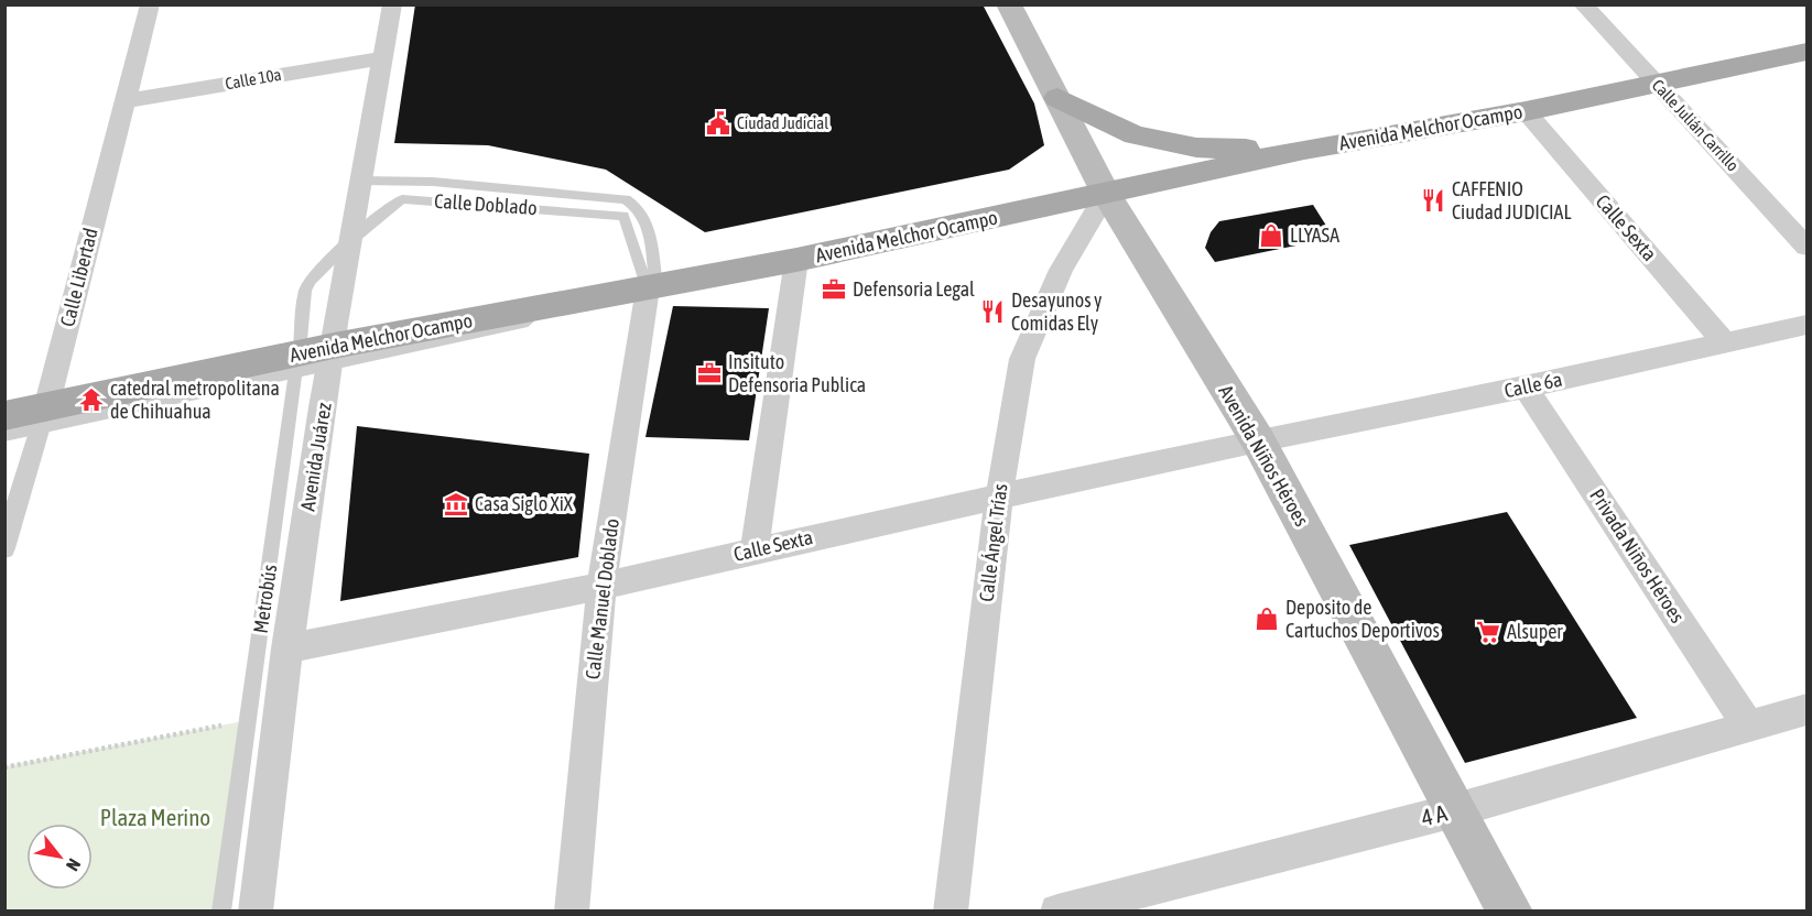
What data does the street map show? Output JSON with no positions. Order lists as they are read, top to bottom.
{
  "streets": {
    "main road": ["Avenida Melchor Ocampo", "Avenida Niños Héroes"],
    "street": [
      "Calle 10a",
      "Calle Julián Carrillo",
      "Calle Sexta",
      "Calle Libertad",
      "Calle 6a",
      "Avenida Juárez",
      "Calle Ángel Trías",
      "Privada Niños Héroes",
      "Calle Manuel Doblado",
      "4 A"
    ],
    "lane": ["Calle Doblado", "Metrobús"]
  },
  "crossings": [
    ["Calle 10a", "Calle Libertad"],
    ["Calle 10a", "Avenida Juárez"],
    ["Calle Julián Carrillo", "Avenida Melchor Ocampo"],
    ["Avenida Melchor Ocampo", "Calle Doblado"],
    ["Avenida Melchor Ocampo", "Calle Sexta"],
    ["Avenida Melchor Ocampo", "Calle Libertad"],
    ["Avenida Melchor Ocampo", "Avenida Niños Héroes"],
    ["Avenida Melchor Ocampo", "Avenida Juárez"],
    ["Avenida Melchor Ocampo", "Calle Ángel Trías"],
    ["Avenida Melchor Ocampo", "Metrobús"],
    ["Avenida Melchor Ocampo", "Calle Manuel Doblado"],
    ["Calle Doblado", "Avenida Juárez"],
    ["Calle Doblado", "Metrobús"],
    ["Calle Doblado", "Calle Manuel Doblado"],
    ["Calle Sexta", "Calle 6a"],
    ["Calle Sexta", "Avenida Niños Héroes"],
    ["Calle Sexta", "Avenida Juárez"],
    ["Calle Sexta", "Calle Ángel Trías"],
    ["Calle Sexta", "Calle Manuel Doblado"],
    ["Calle 6a", "Avenida Niños Héroes"],
    ["Calle 6a", "Privada Niños Héroes"],
    ["Avenida Niños Héroes", "Calle Ángel Trías"],
    ["Avenida Niños Héroes", "4 A"],
    ["Privada Niños Héroes", "4 A"]
  ],
  "parks": ["Plaza Merino"],
  "places": {
    "public building": ["Ciudad Judicial"],
    "restaurant": ["CAFFENIO Ciudad JUDICIAL", "Desayunos y Comidas Ely"],
    "shop": ["LLYASA", "Deposito de Cartuchos Deportivos"],
    "office": ["Defensoria Legal", "Insituto Defensoria Publica"],
    "temple": ["catedral metropolitana de Chihuahua"],
    "museum": ["Casa Siglo XiX"],
    "supermarket": ["Alsuper"]
  },
  "north": "bottom right"
}
